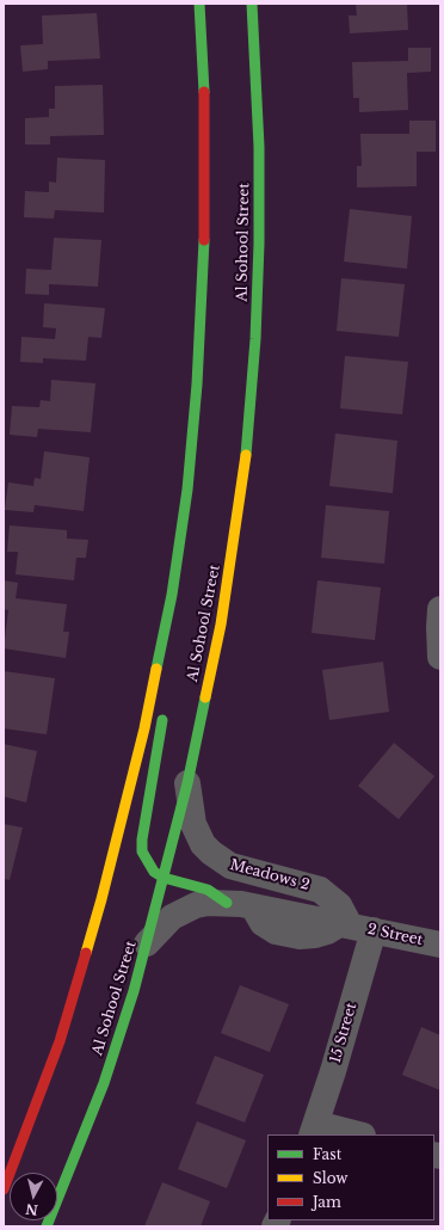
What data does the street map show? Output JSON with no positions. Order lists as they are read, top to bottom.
{
  "streets": {
    "main road": ["Al Sohool Street"],
    "street": ["Meadows 2", "2 Street", "15 Street"]
  },
  "crossings": [
    ["Al Sohool Street", "Meadows 2"],
    ["Meadows 2", "2 Street"],
    ["Meadows 2", "15 Street"],
    ["2 Street", "15 Street"]
  ],
  "legend": ["Fast", "Slow", "Jam"],
  "north": "bottom"
}
